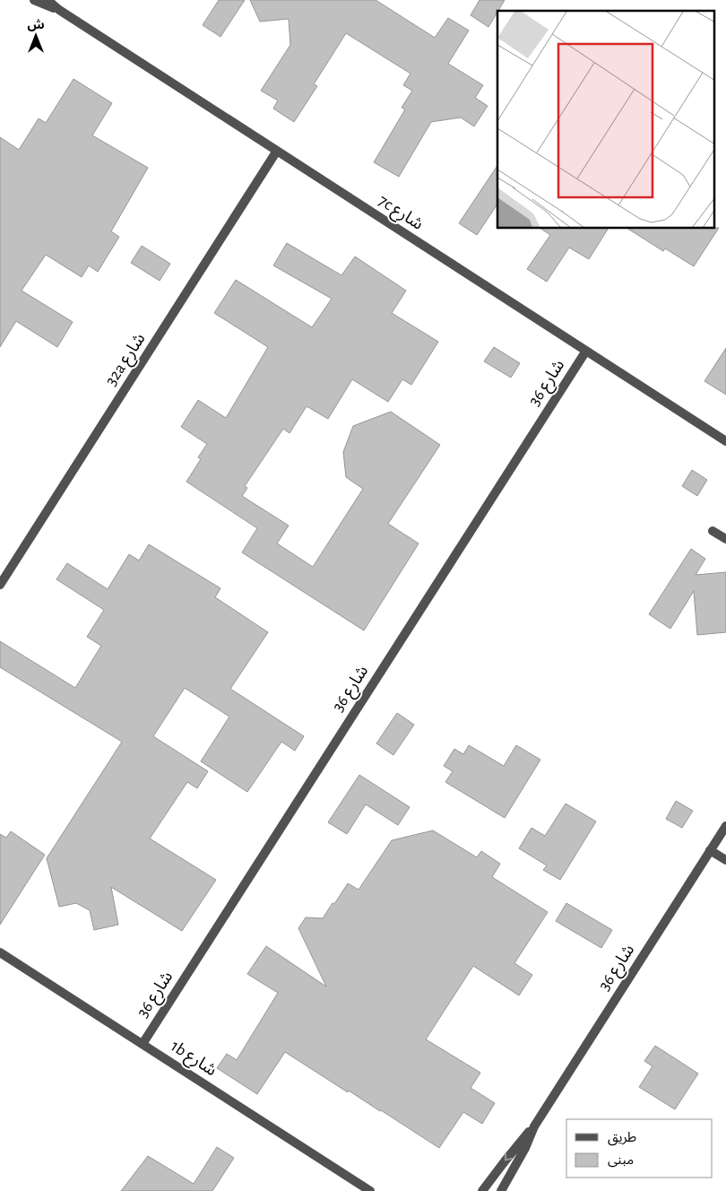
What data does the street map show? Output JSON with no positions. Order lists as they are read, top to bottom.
{
  "streets": {
    "street": [
      "7c شارع",
      "32a شارع",
      "شارع 36",
      "1b شارع"
    ]
  },
  "crossings": [
    ["7c شارع", "32a شارع"],
    ["7c شارع", "شارع 36"],
    ["شارع 36", "1b شارع"]
  ],
  "legend": ["طريق", "مبنى"],
  "north": "top"
}
